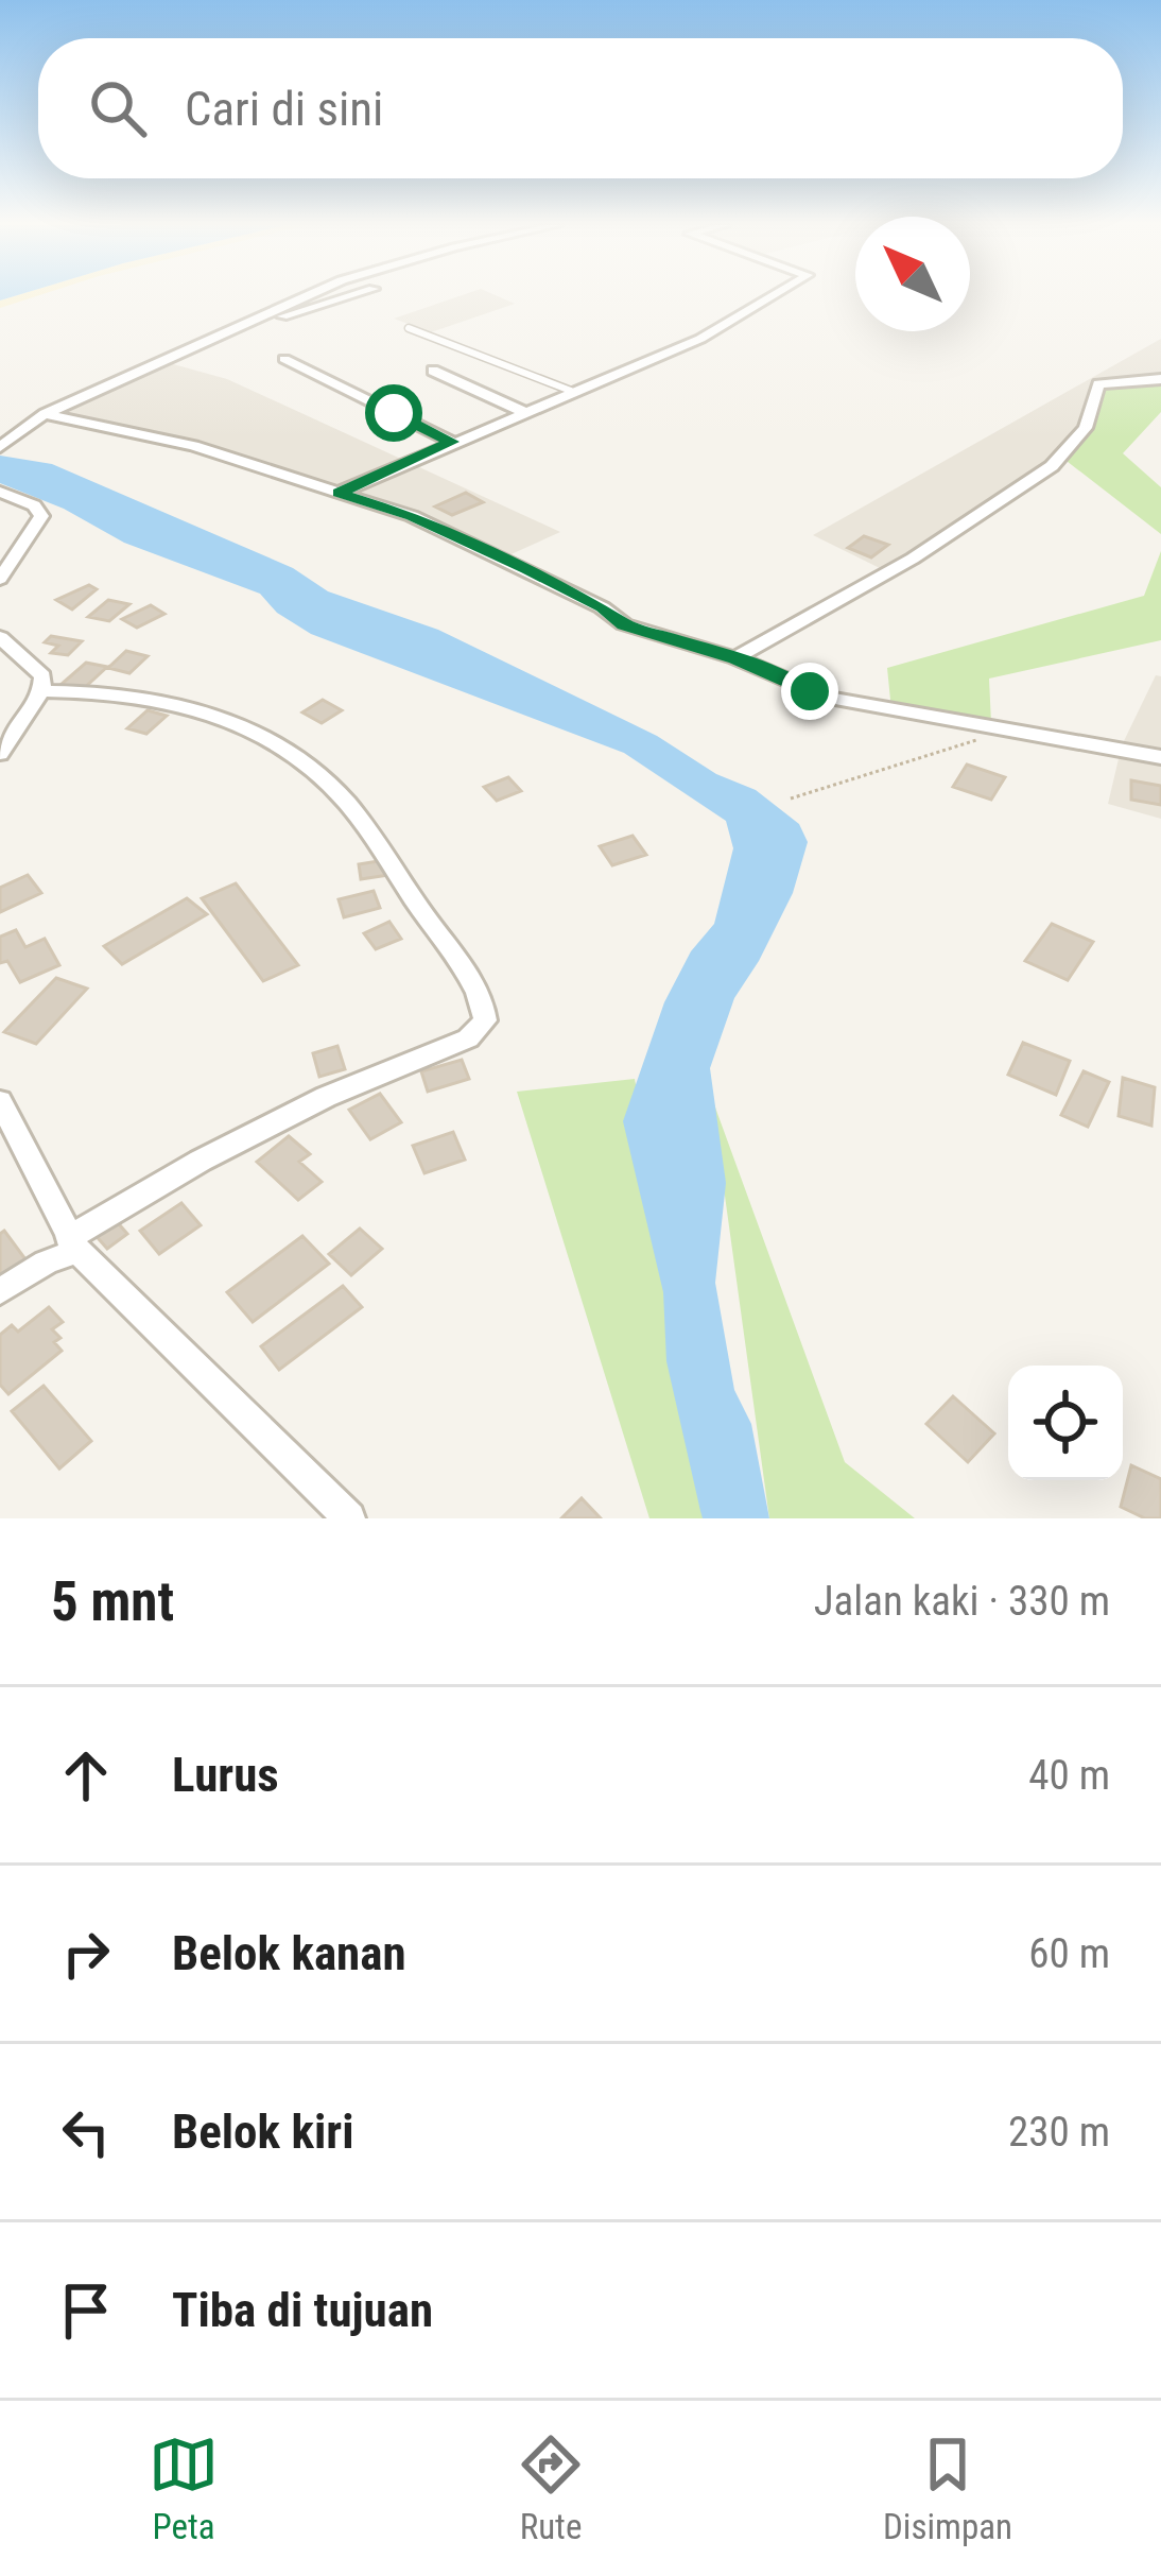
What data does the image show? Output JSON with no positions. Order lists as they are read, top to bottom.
{
  "north": "top left",
  "page": {
    "search": "Cari di sini",
    "heading": ["5 mnt", "Jalan kaki · 330 m"],
    "list": [
      ["Lurus", "40 m"],
      ["Belok kanan", "60 m"],
      ["Belok kiri", "230 m"],
      "Tiba di tujuan"
    ],
    "nav": ["Peta", "Rute", "Disimpan"]
  }
}
